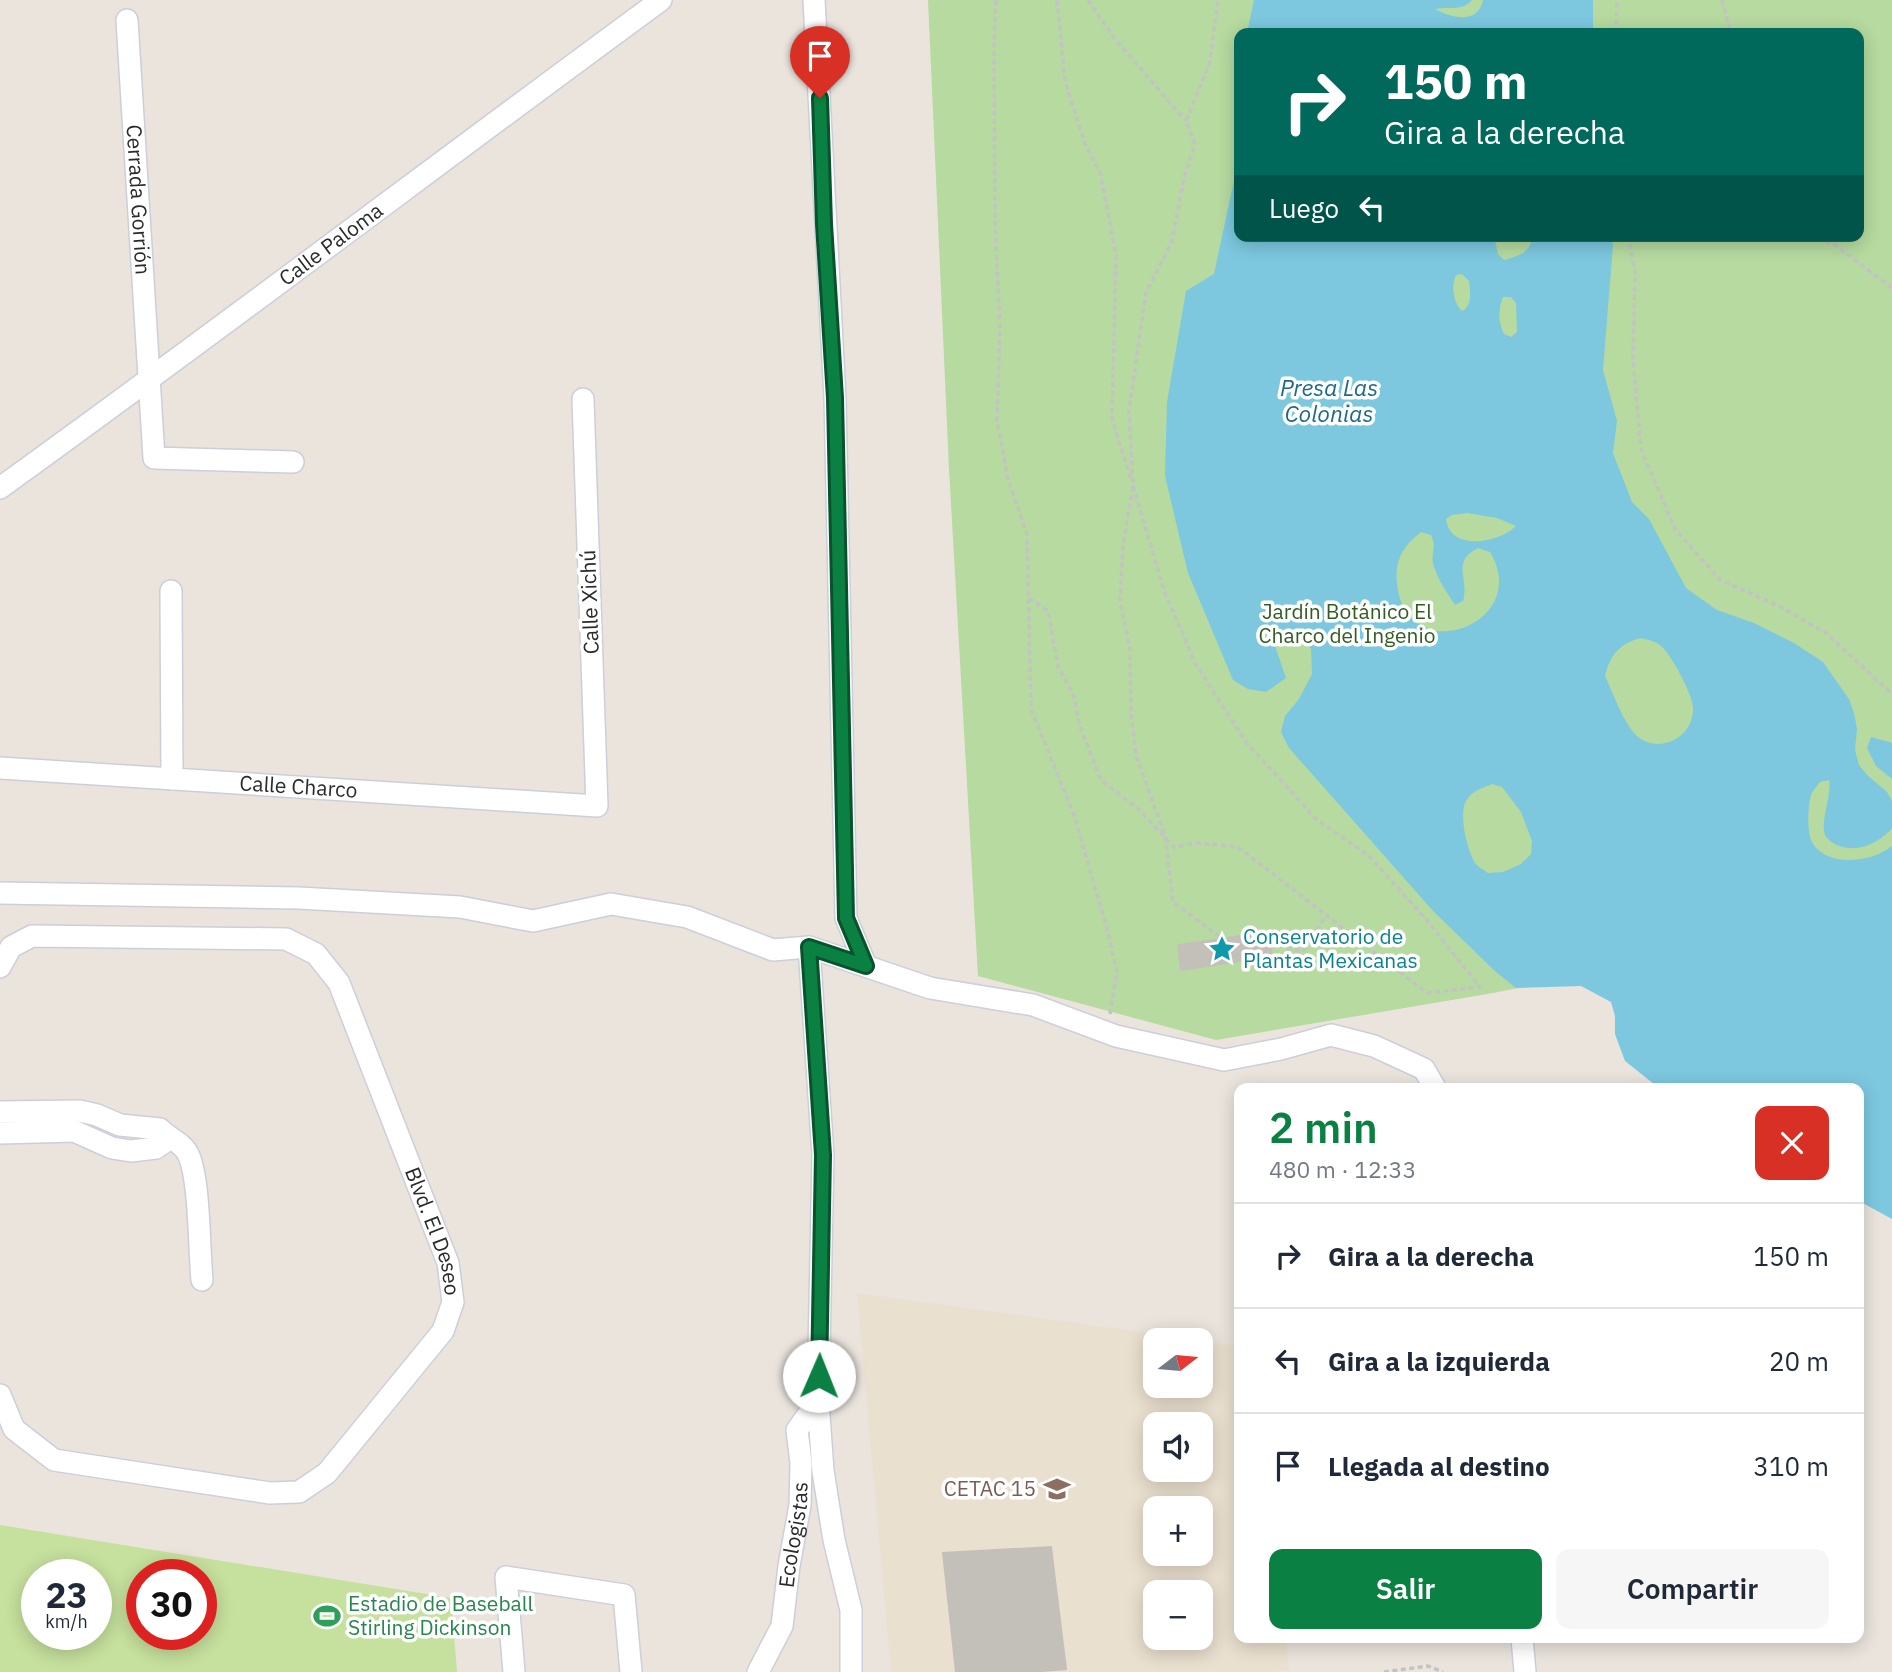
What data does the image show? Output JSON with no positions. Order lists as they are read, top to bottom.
{
  "streets": {
    "street": [
      "Cerrada Gorrión",
      "Calle Paloma",
      "Calle Xichú",
      "Calle Charco",
      "Blvd. El Deseo",
      "Ecologistas"
    ]
  },
  "crossings": [
    ["Cerrada Gorrión", "Calle Paloma"],
    ["Calle Xichú", "Calle Charco"]
  ],
  "water": ["Presa Las Colonias"],
  "parks": ["Jardín Botánico El Charco del Ingenio"],
  "places": {
    "place": ["Conservatorio de Plantas Mexicanas"],
    "school or university": ["CETAC 15"],
    "sports": ["Estadio de Baseball Stirling Dickinson"]
  },
  "north": "right",
  "page": {
    "turn": ["150 m", "Gira a la derecha"],
    "then": "Luego",
    "heading": ["2 min", "480 m · 12:33"],
    "list": [
      {
        "name": "Gira a la derecha",
        "value": "150 m"
      },
      {
        "name": "Gira a la izquierda",
        "value": "20 m"
      },
      {
        "name": "Llegada al destino",
        "value": "310 m"
      }
    ],
    "map_buttons": ["+", "−"],
    "buttons": ["Salir", "Compartir"],
    "speed": "23 km/h",
    "limit": "30"
  }
}
